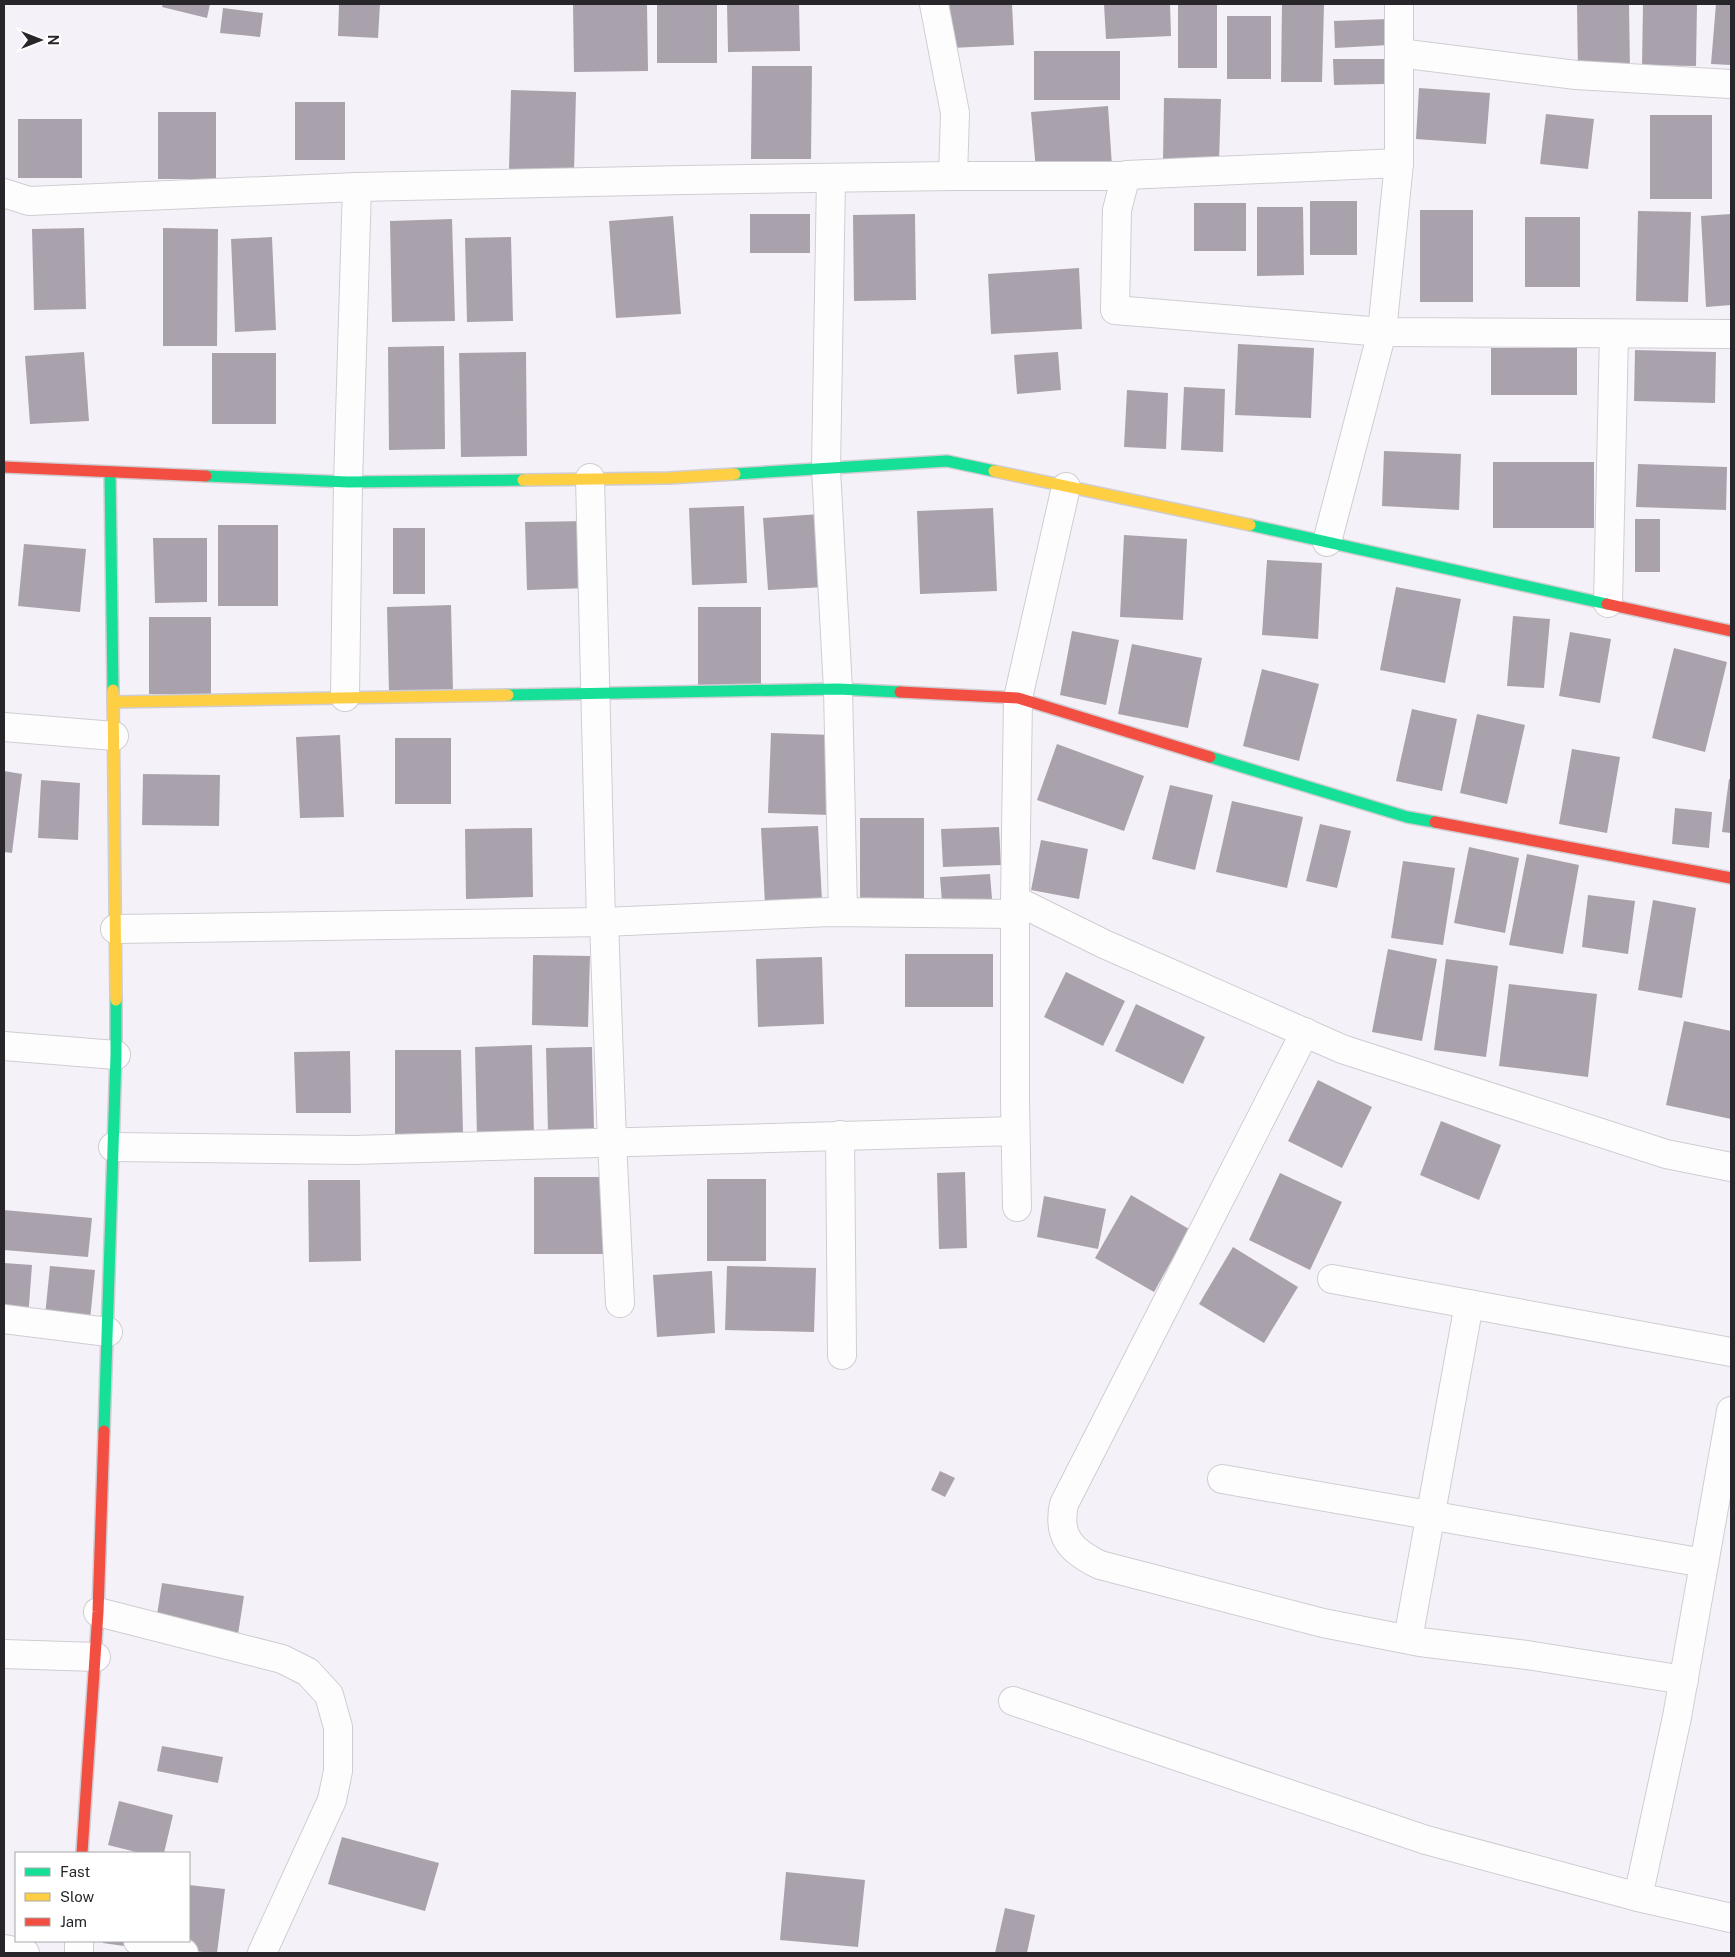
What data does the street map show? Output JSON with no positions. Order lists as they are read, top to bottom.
{
  "legend": ["Fast", "Slow", "Jam"],
  "north": "right"
}
